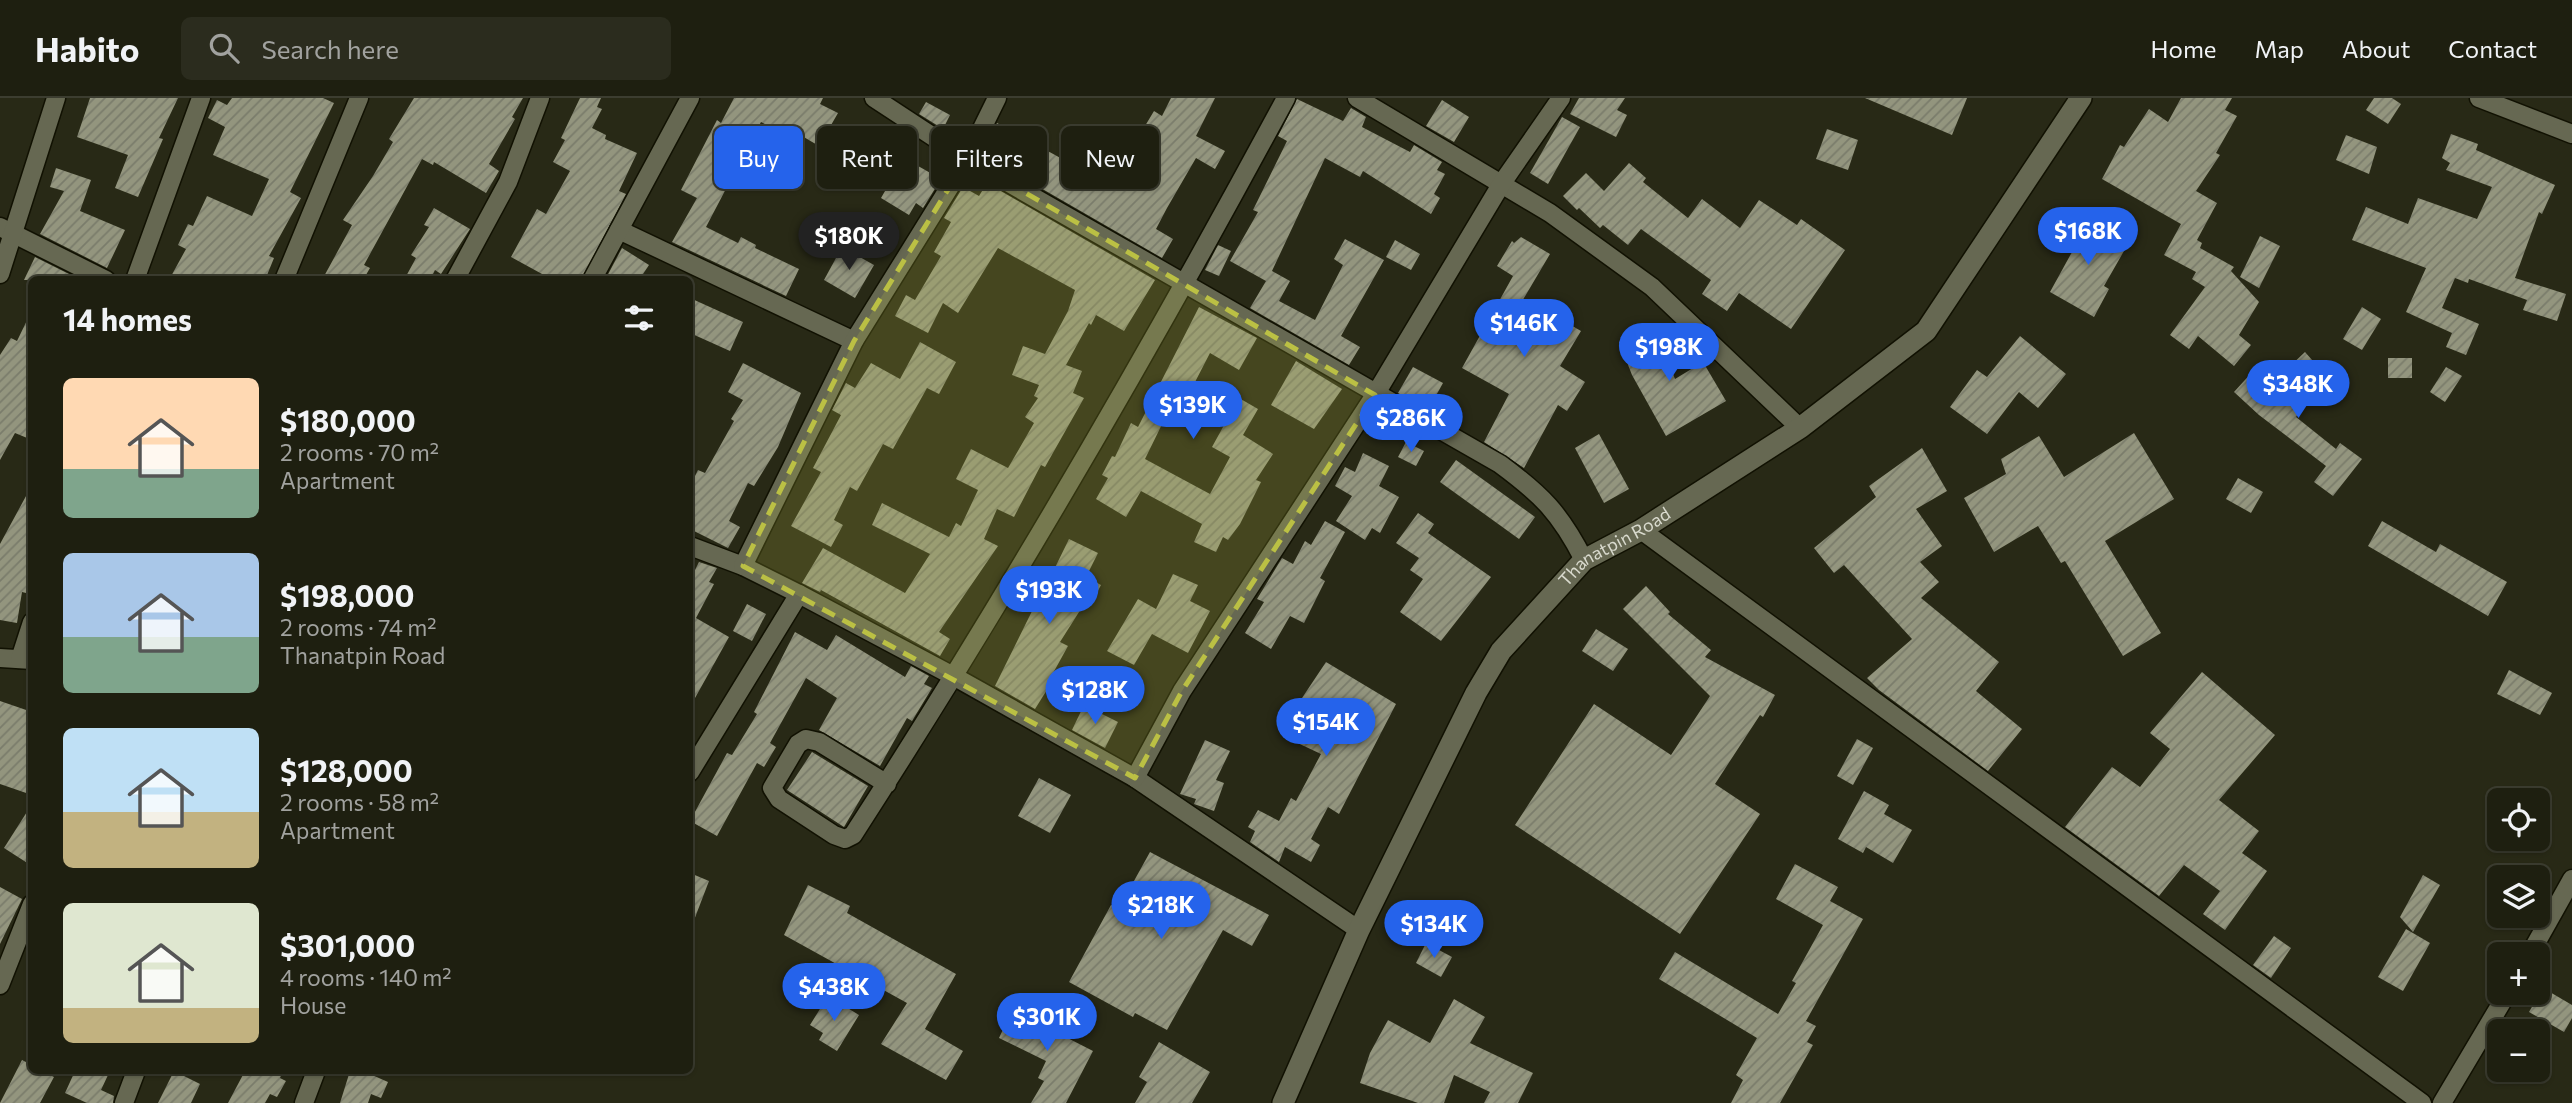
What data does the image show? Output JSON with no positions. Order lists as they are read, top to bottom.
{
  "streets": {
    "main road": ["Thanatpin Road"]
  },
  "page": {
    "header": "Habito",
    "search": "Search here",
    "nav": [
      "Home",
      "Map",
      "About",
      "Contact"
    ],
    "chip": [
      "Buy",
      "Rent",
      "Filters",
      "New"
    ],
    "price": [
      "$168K",
      "$180K",
      "$146K",
      "$198K",
      "$348K",
      "$139K",
      "$286K",
      "$193K",
      "$128K",
      "$154K",
      "$218K",
      "$134K",
      "$438K",
      "$301K"
    ],
    "heading": "14 homes",
    "list": [
      {
        "name": "$180,000",
        "note": "2 rooms · 70 m² · Apartment"
      },
      {
        "name": "$198,000",
        "note": "2 rooms · 74 m² · Thanatpin Road"
      },
      {
        "name": "$128,000",
        "note": "2 rooms · 58 m² · Apartment"
      },
      {
        "name": "$301,000",
        "note": "4 rooms · 140 m² · House"
      }
    ],
    "map_buttons": ["+", "−"]
  }
}
